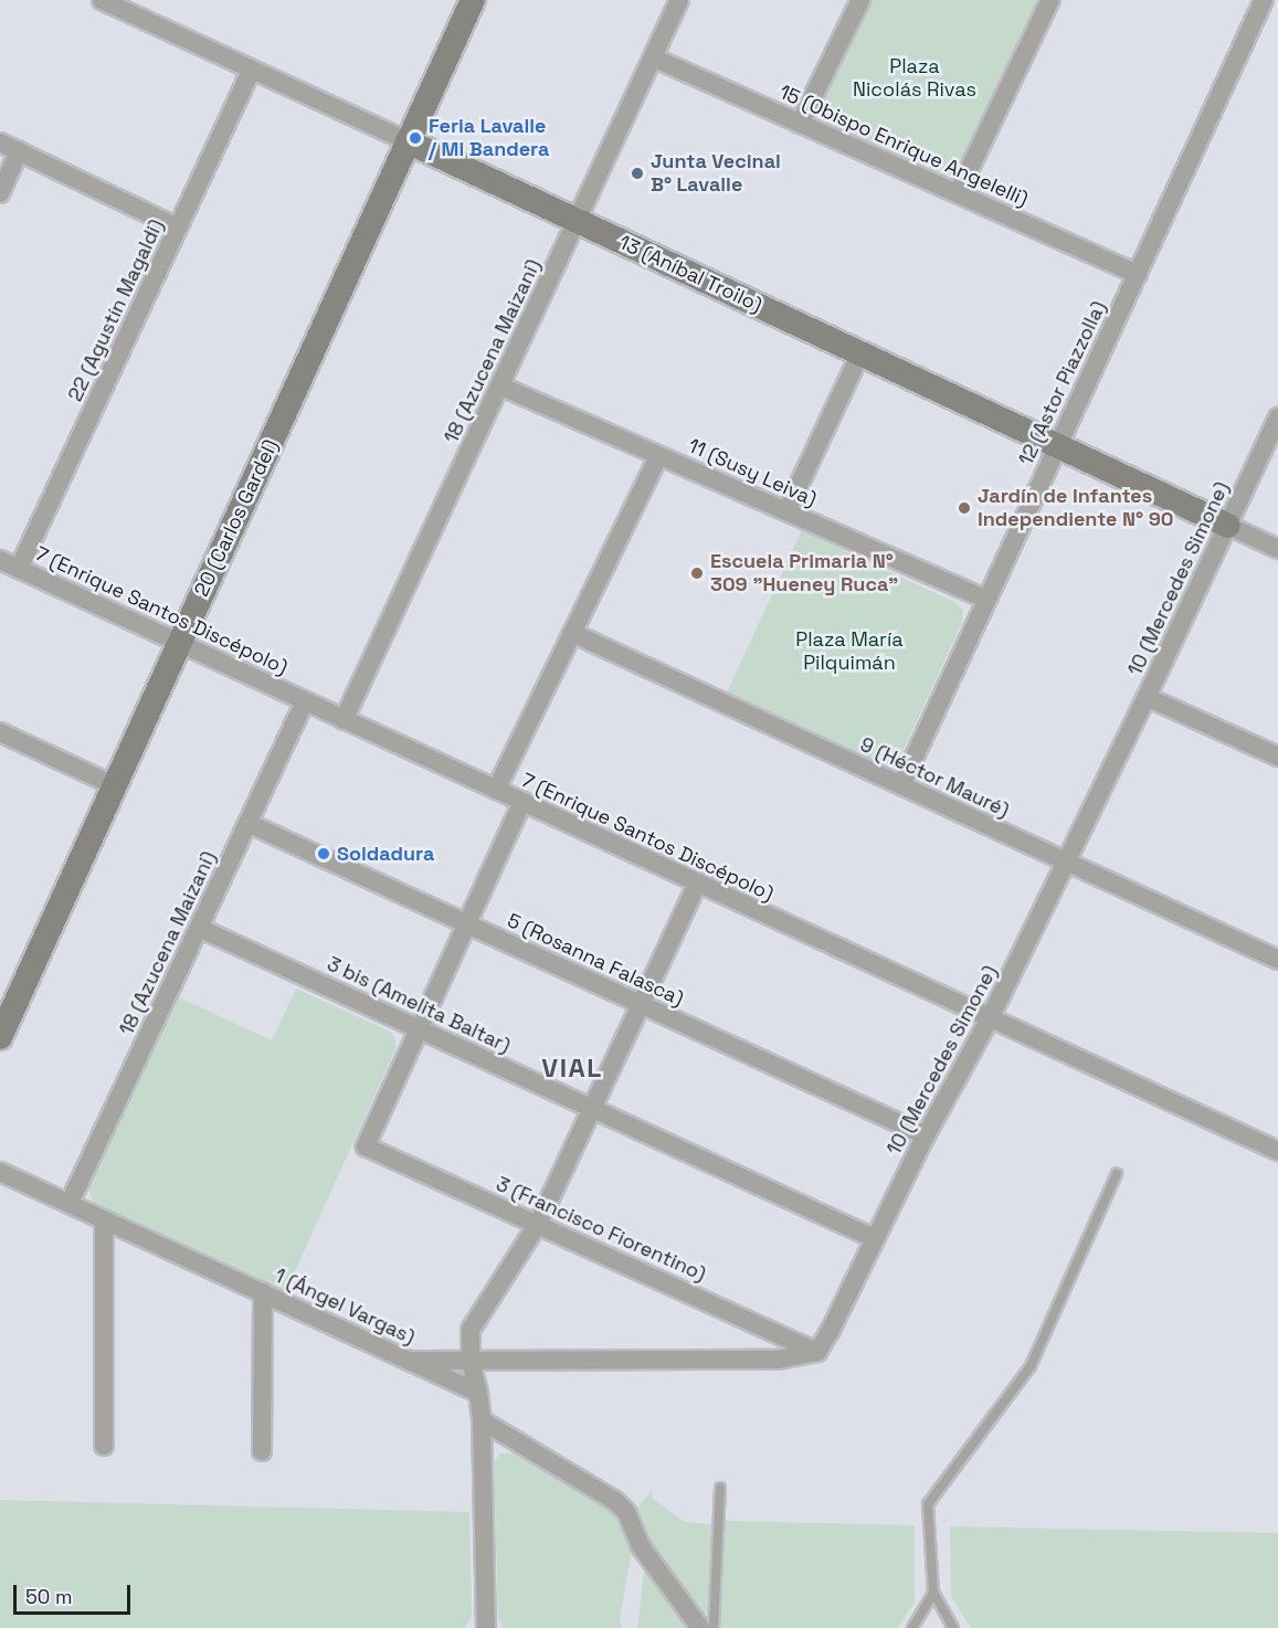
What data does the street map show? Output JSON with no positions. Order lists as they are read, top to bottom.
{
  "streets": {
    "street": [
      "15 (Obispo Enrique Angelelli)",
      "13 (Aníbal Troilo)",
      "22 (Agustín Magaldi)",
      "18 (Azucena Maizani)",
      "12 (Astor Piazzolla)",
      "11 (Susy Leiva)",
      "20 (Carlos Gardel)",
      "10 (Mercedes Simone)",
      "7 (Enrique Santos Discépolo)",
      "9 (Héctor Mauré)",
      "5 (Rosanna Falasca)",
      "3 bis (Amelita Baltar)",
      "3 (Francisco Fiorentino)",
      "1 (Ángel Vargas)"
    ]
  },
  "crossings": [
    ["15 (Obispo Enrique Angelelli)", "18 (Azucena Maizani)"],
    ["15 (Obispo Enrique Angelelli)", "12 (Astor Piazzolla)"],
    ["13 (Aníbal Troilo)", "22 (Agustín Magaldi)"],
    ["13 (Aníbal Troilo)", "18 (Azucena Maizani)"],
    ["13 (Aníbal Troilo)", "12 (Astor Piazzolla)"],
    ["13 (Aníbal Troilo)", "20 (Carlos Gardel)"],
    ["13 (Aníbal Troilo)", "10 (Mercedes Simone)"],
    ["22 (Agustín Magaldi)", "7 (Enrique Santos Discépolo)"],
    ["18 (Azucena Maizani)", "11 (Susy Leiva)"],
    ["18 (Azucena Maizani)", "7 (Enrique Santos Discépolo)"],
    ["18 (Azucena Maizani)", "5 (Rosanna Falasca)"],
    ["18 (Azucena Maizani)", "3 bis (Amelita Baltar)"],
    ["18 (Azucena Maizani)", "1 (Ángel Vargas)"],
    ["12 (Astor Piazzolla)", "11 (Susy Leiva)"],
    ["12 (Astor Piazzolla)", "9 (Héctor Mauré)"],
    ["20 (Carlos Gardel)", "7 (Enrique Santos Discépolo)"],
    ["10 (Mercedes Simone)", "7 (Enrique Santos Discépolo)"],
    ["10 (Mercedes Simone)", "9 (Héctor Mauré)"],
    ["10 (Mercedes Simone)", "5 (Rosanna Falasca)"],
    ["10 (Mercedes Simone)", "3 bis (Amelita Baltar)"],
    ["10 (Mercedes Simone)", "3 (Francisco Fiorentino)"],
    ["3 bis (Amelita Baltar)", "3 (Francisco Fiorentino)"]
  ],
  "districts": ["VIAL"],
  "parks": ["Plaza Nicolás Rivas", "Plaza María Pilquimán"],
  "places": [
    "Feria Lavalle / Mi Bandera",
    "Junta Vecinal B° Lavalle",
    "Jardín de Infantes Independiente N° 90",
    "Escuela Primaria N° 309 \"Hueney Ruca\"",
    "Soldadura"
  ],
  "scale_bar": "50 m"
}
